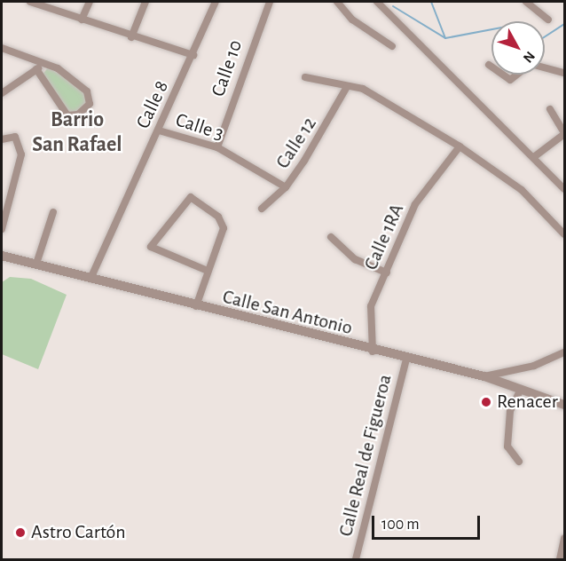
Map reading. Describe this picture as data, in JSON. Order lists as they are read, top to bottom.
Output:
{
  "streets": {
    "street": [
      "Calle 10",
      "Calle 8",
      "Calle 3",
      "Calle 12",
      "Calle 1RA",
      "Calle San Antonio",
      "Calle Real de Figueroa"
    ]
  },
  "crossings": [
    ["Calle 10", "Calle 3"],
    ["Calle 8", "Calle 3"],
    ["Calle 8", "Calle San Antonio"],
    ["Calle 3", "Calle 12"],
    ["Calle 1RA", "Calle San Antonio"],
    ["Calle San Antonio", "Calle Real de Figueroa"]
  ],
  "districts": ["Barrio San Rafael"],
  "places": ["Renacer", "Astro Cartón"],
  "scale_bar": "100 m",
  "north": "bottom right"
}
